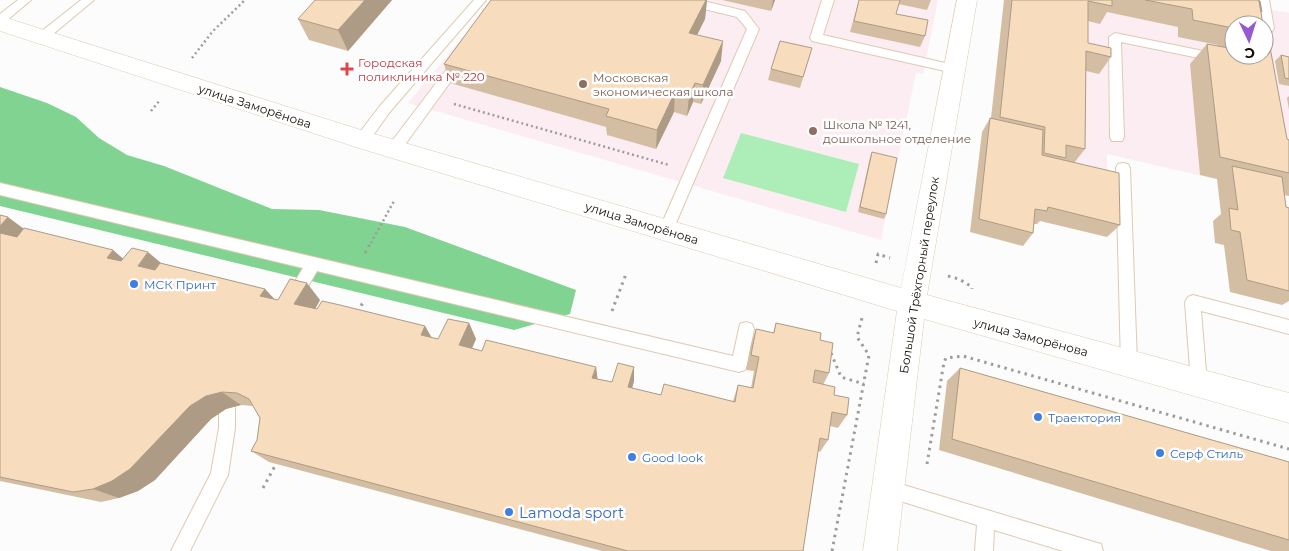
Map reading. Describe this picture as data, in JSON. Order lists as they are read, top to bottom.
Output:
{
  "streets": {
    "street": ["улица Заморёнова", "Большой Трёхгорный переулок"]
  },
  "crossings": [
    ["улица Заморёнова", "Большой Трёхгорный переулок"]
  ],
  "places": {
    "health": ["Городская поликлиника № 220"],
    "other": [
      "Московская экономическая школа",
      "Школа № 1241, дошкольное отделение",
      "МСК Принт",
      "Траектория",
      "Серф Стиль",
      "Good look",
      "Lamoda sport"
    ]
  },
  "north": "bottom"
}
